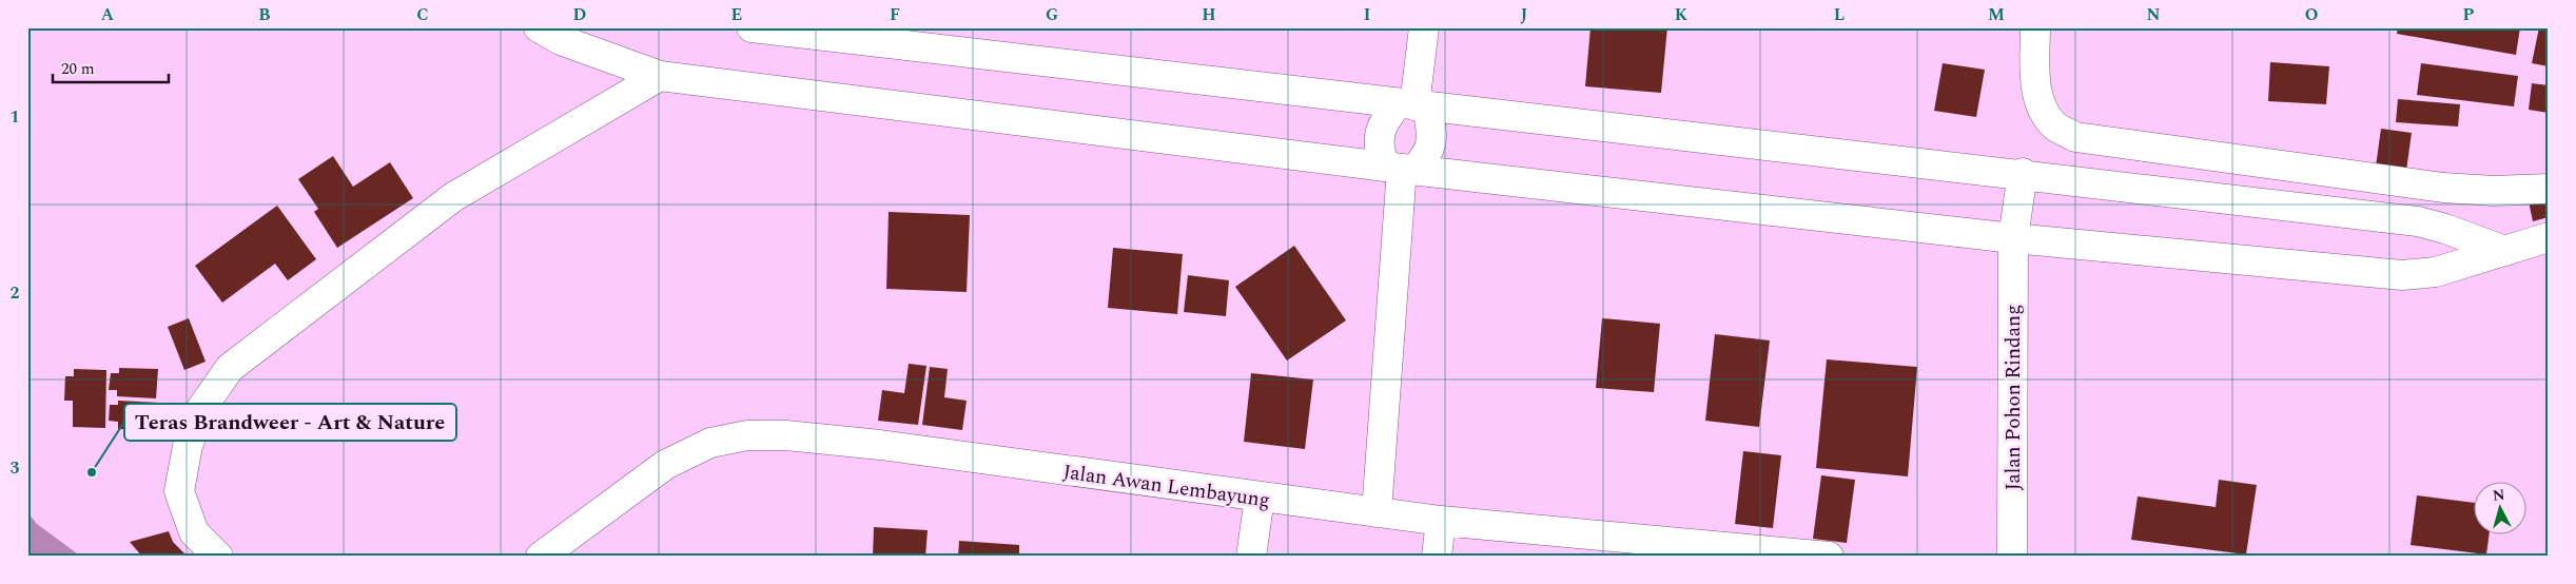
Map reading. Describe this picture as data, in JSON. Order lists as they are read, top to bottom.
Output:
{
  "streets": {
    "street": ["Jalan Pohon Rindang", "Jalan Awan Lembayung"]
  },
  "places": ["Teras Brandweer - Art & Nature"],
  "scale_bar": "20 m",
  "north": "top",
  "grid": {
    "columns": [
      "A",
      "B",
      "C",
      "D",
      "E",
      "F",
      "G",
      "H",
      "I",
      "J",
      "K",
      "L",
      "M",
      "N",
      "O",
      "P"
    ],
    "rows": ["1", "2", "3"]
  }
}
